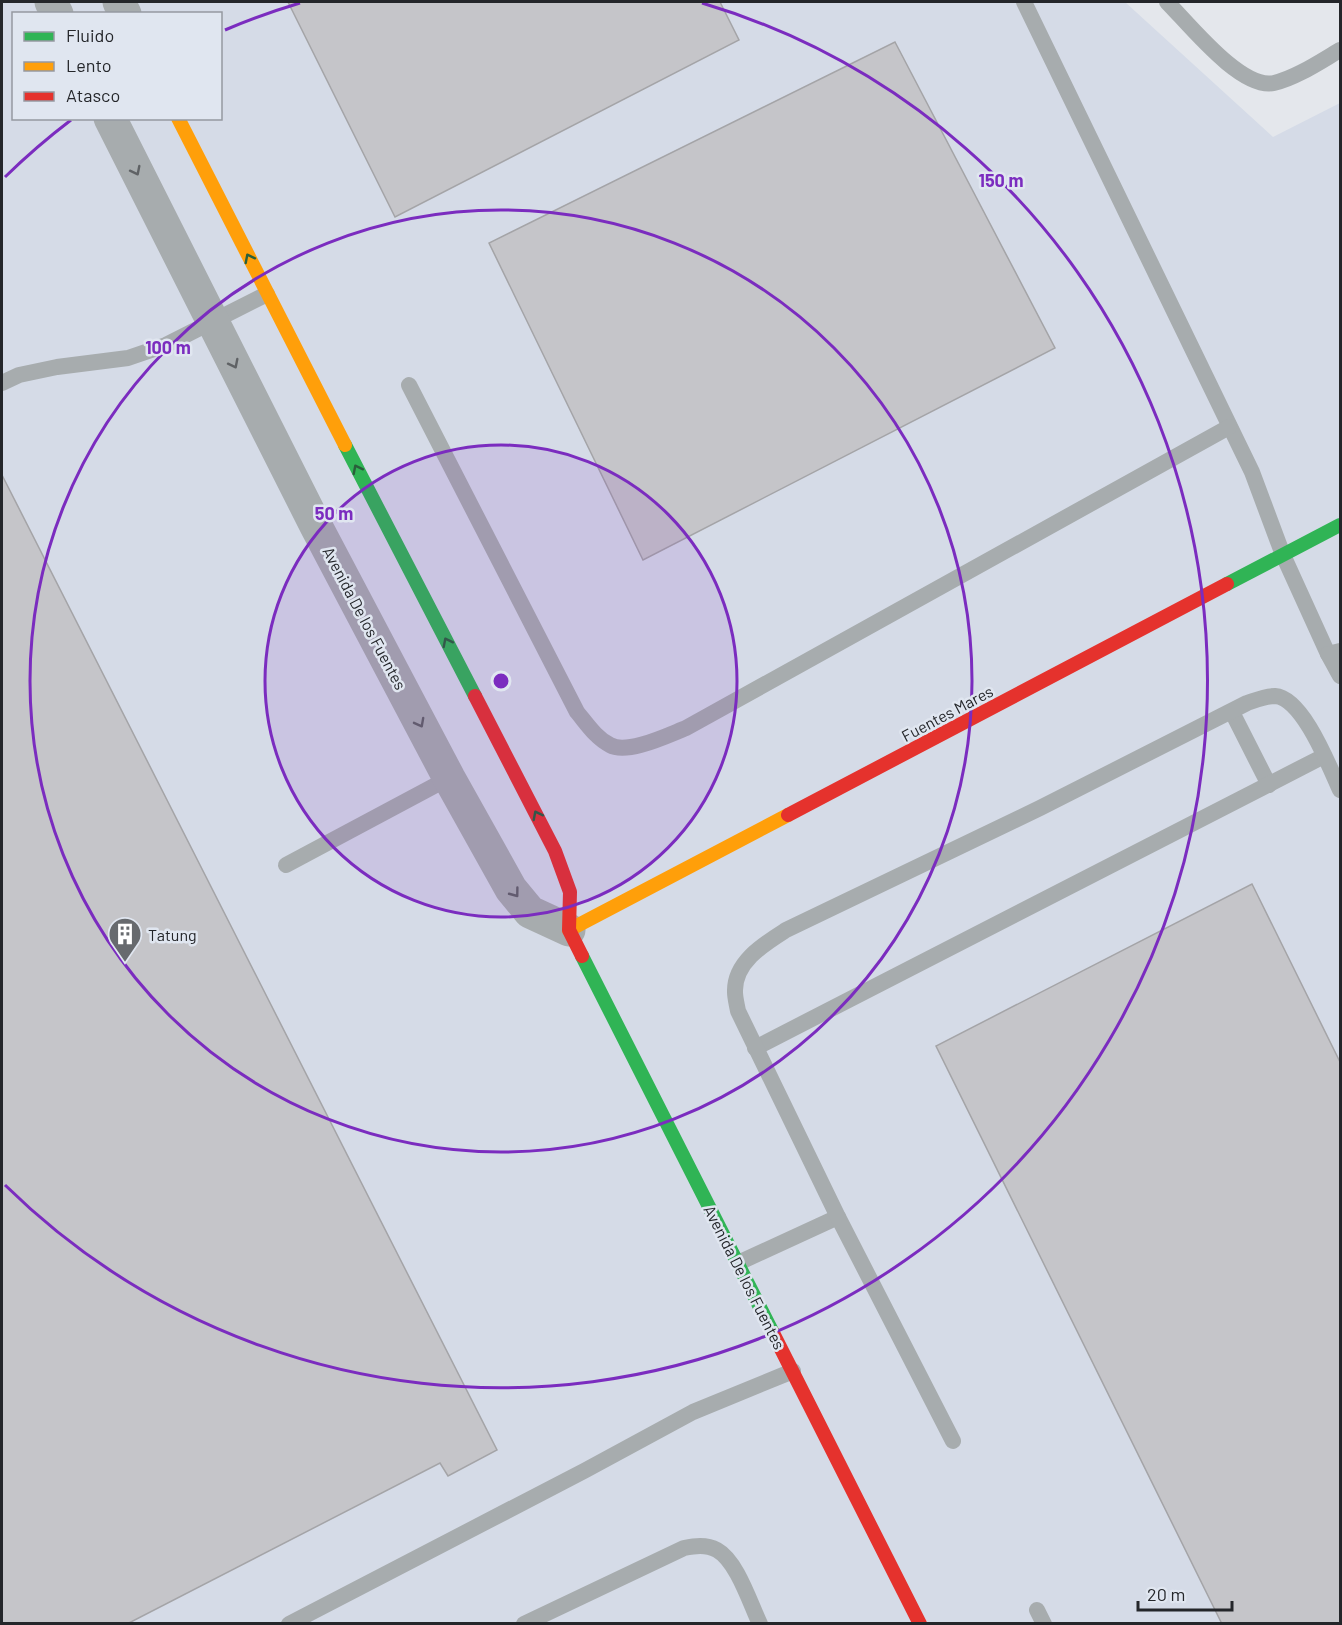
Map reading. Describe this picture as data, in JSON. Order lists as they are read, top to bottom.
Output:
{
  "streets": {
    "street": ["Avenida De los Fuentes", "Fuentes Mares"]
  },
  "crossings": [
    ["Avenida De los Fuentes", "Fuentes Mares"]
  ],
  "places": {
    "building": ["Tatung"]
  },
  "legend": ["Fluido", "Lento", "Atasco"],
  "scale_bar": "20 m",
  "rings": ["150 m", "100 m", "50 m"]
}
